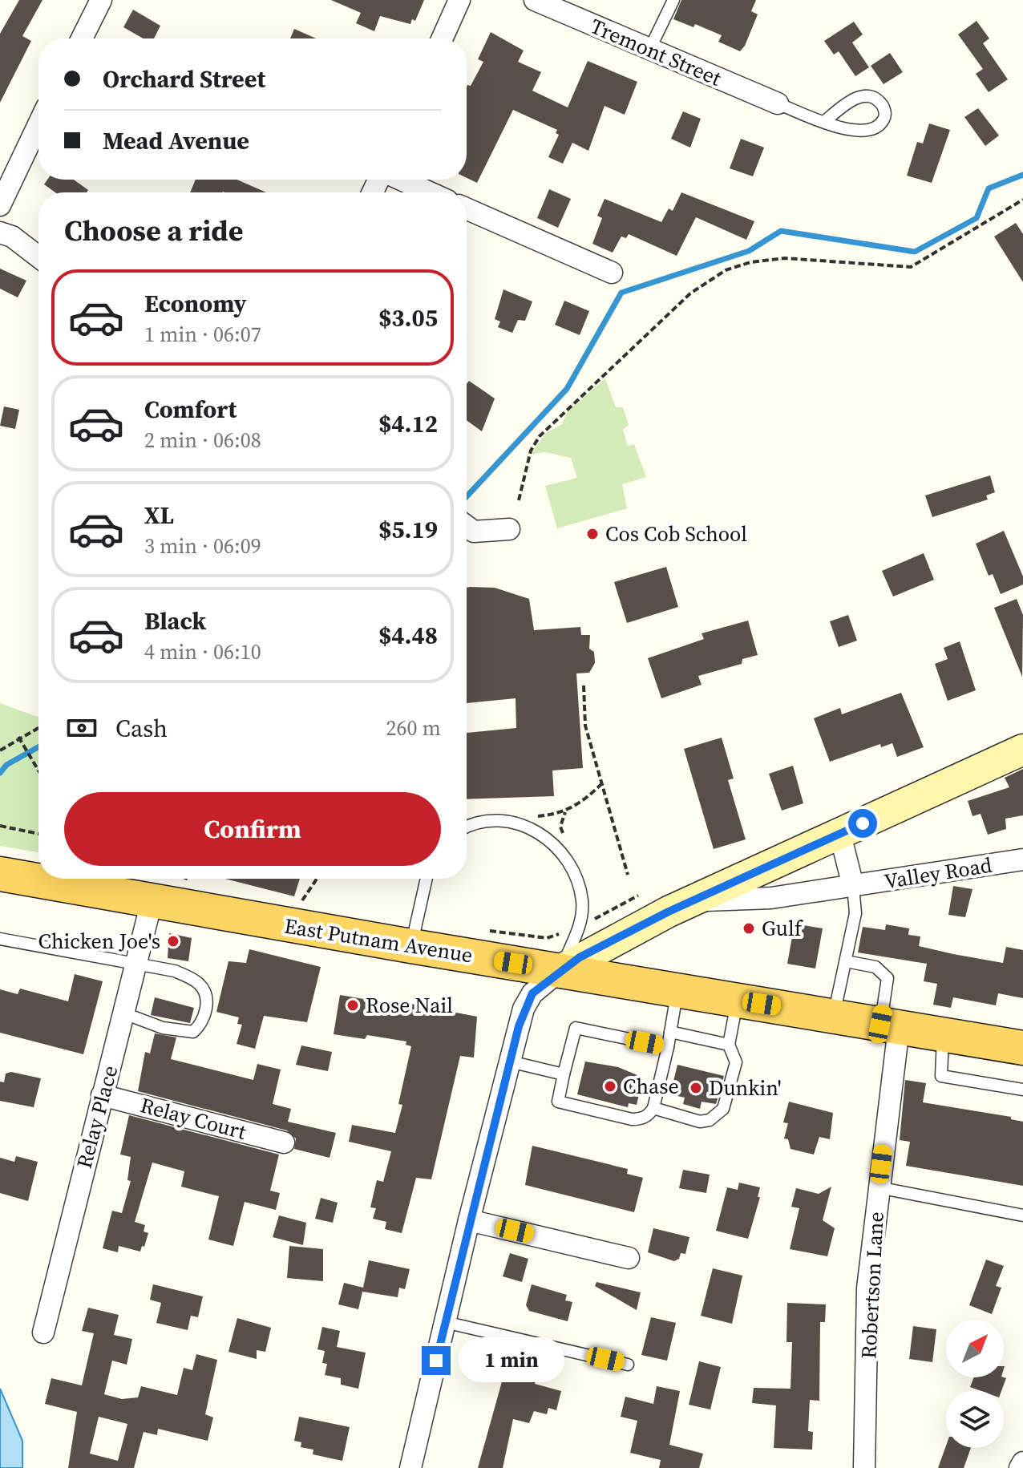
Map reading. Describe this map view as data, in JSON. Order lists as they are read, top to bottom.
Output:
{
  "streets": {
    "main road": ["East Putnam Avenue"],
    "street": [
      "Tremont Street",
      "Valley Road",
      "Relay Place",
      "Relay Court",
      "Robertson Lane"
    ]
  },
  "crossings": [
    ["East Putnam Avenue", "Relay Place"],
    ["East Putnam Avenue", "Robertson Lane"],
    ["Relay Place", "Relay Court"]
  ],
  "places": [
    "Cos Cob School",
    "Gulf",
    "Chicken Joe's",
    "Rose Nail",
    "Chase",
    "Dunkin'"
  ],
  "north": "top right",
  "page": {
    "banner": ["Orchard Street", "Mead Avenue"],
    "heading": "Choose a ride",
    "list": [
      {
        "name": "Economy",
        "note": "1 min · 06:07",
        "value": "$3.05"
      },
      {
        "name": "Comfort",
        "note": "2 min · 06:08",
        "value": "$4.12"
      },
      {
        "name": "XL",
        "note": "3 min · 06:09",
        "value": "$5.19"
      },
      {
        "name": "Black",
        "note": "4 min · 06:10",
        "value": "$4.48"
      }
    ],
    "pay": ["Cash", "260 m"],
    "buttons": "Confirm",
    "bubble": "1 min"
  }
}
